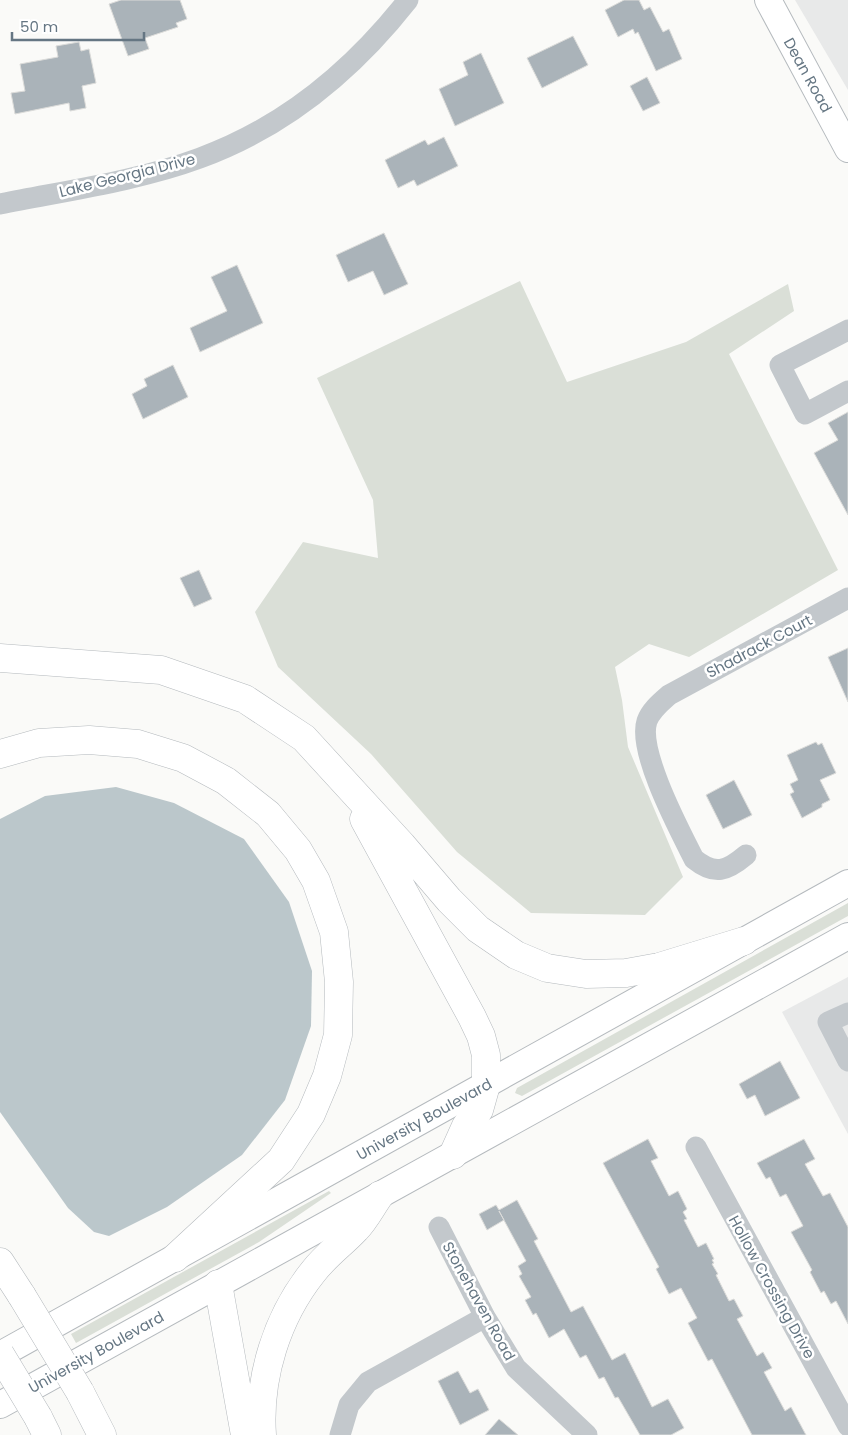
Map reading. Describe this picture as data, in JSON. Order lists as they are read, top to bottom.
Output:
{
  "streets": {
    "main road": ["Dean Road", "University Boulevard"],
    "street": [
      "Lake Georgia Drive",
      "Shadrack Court",
      "Hollow Crossing Drive",
      "Stonehaven Road"
    ]
  },
  "scale_bar": "50 m"
}
